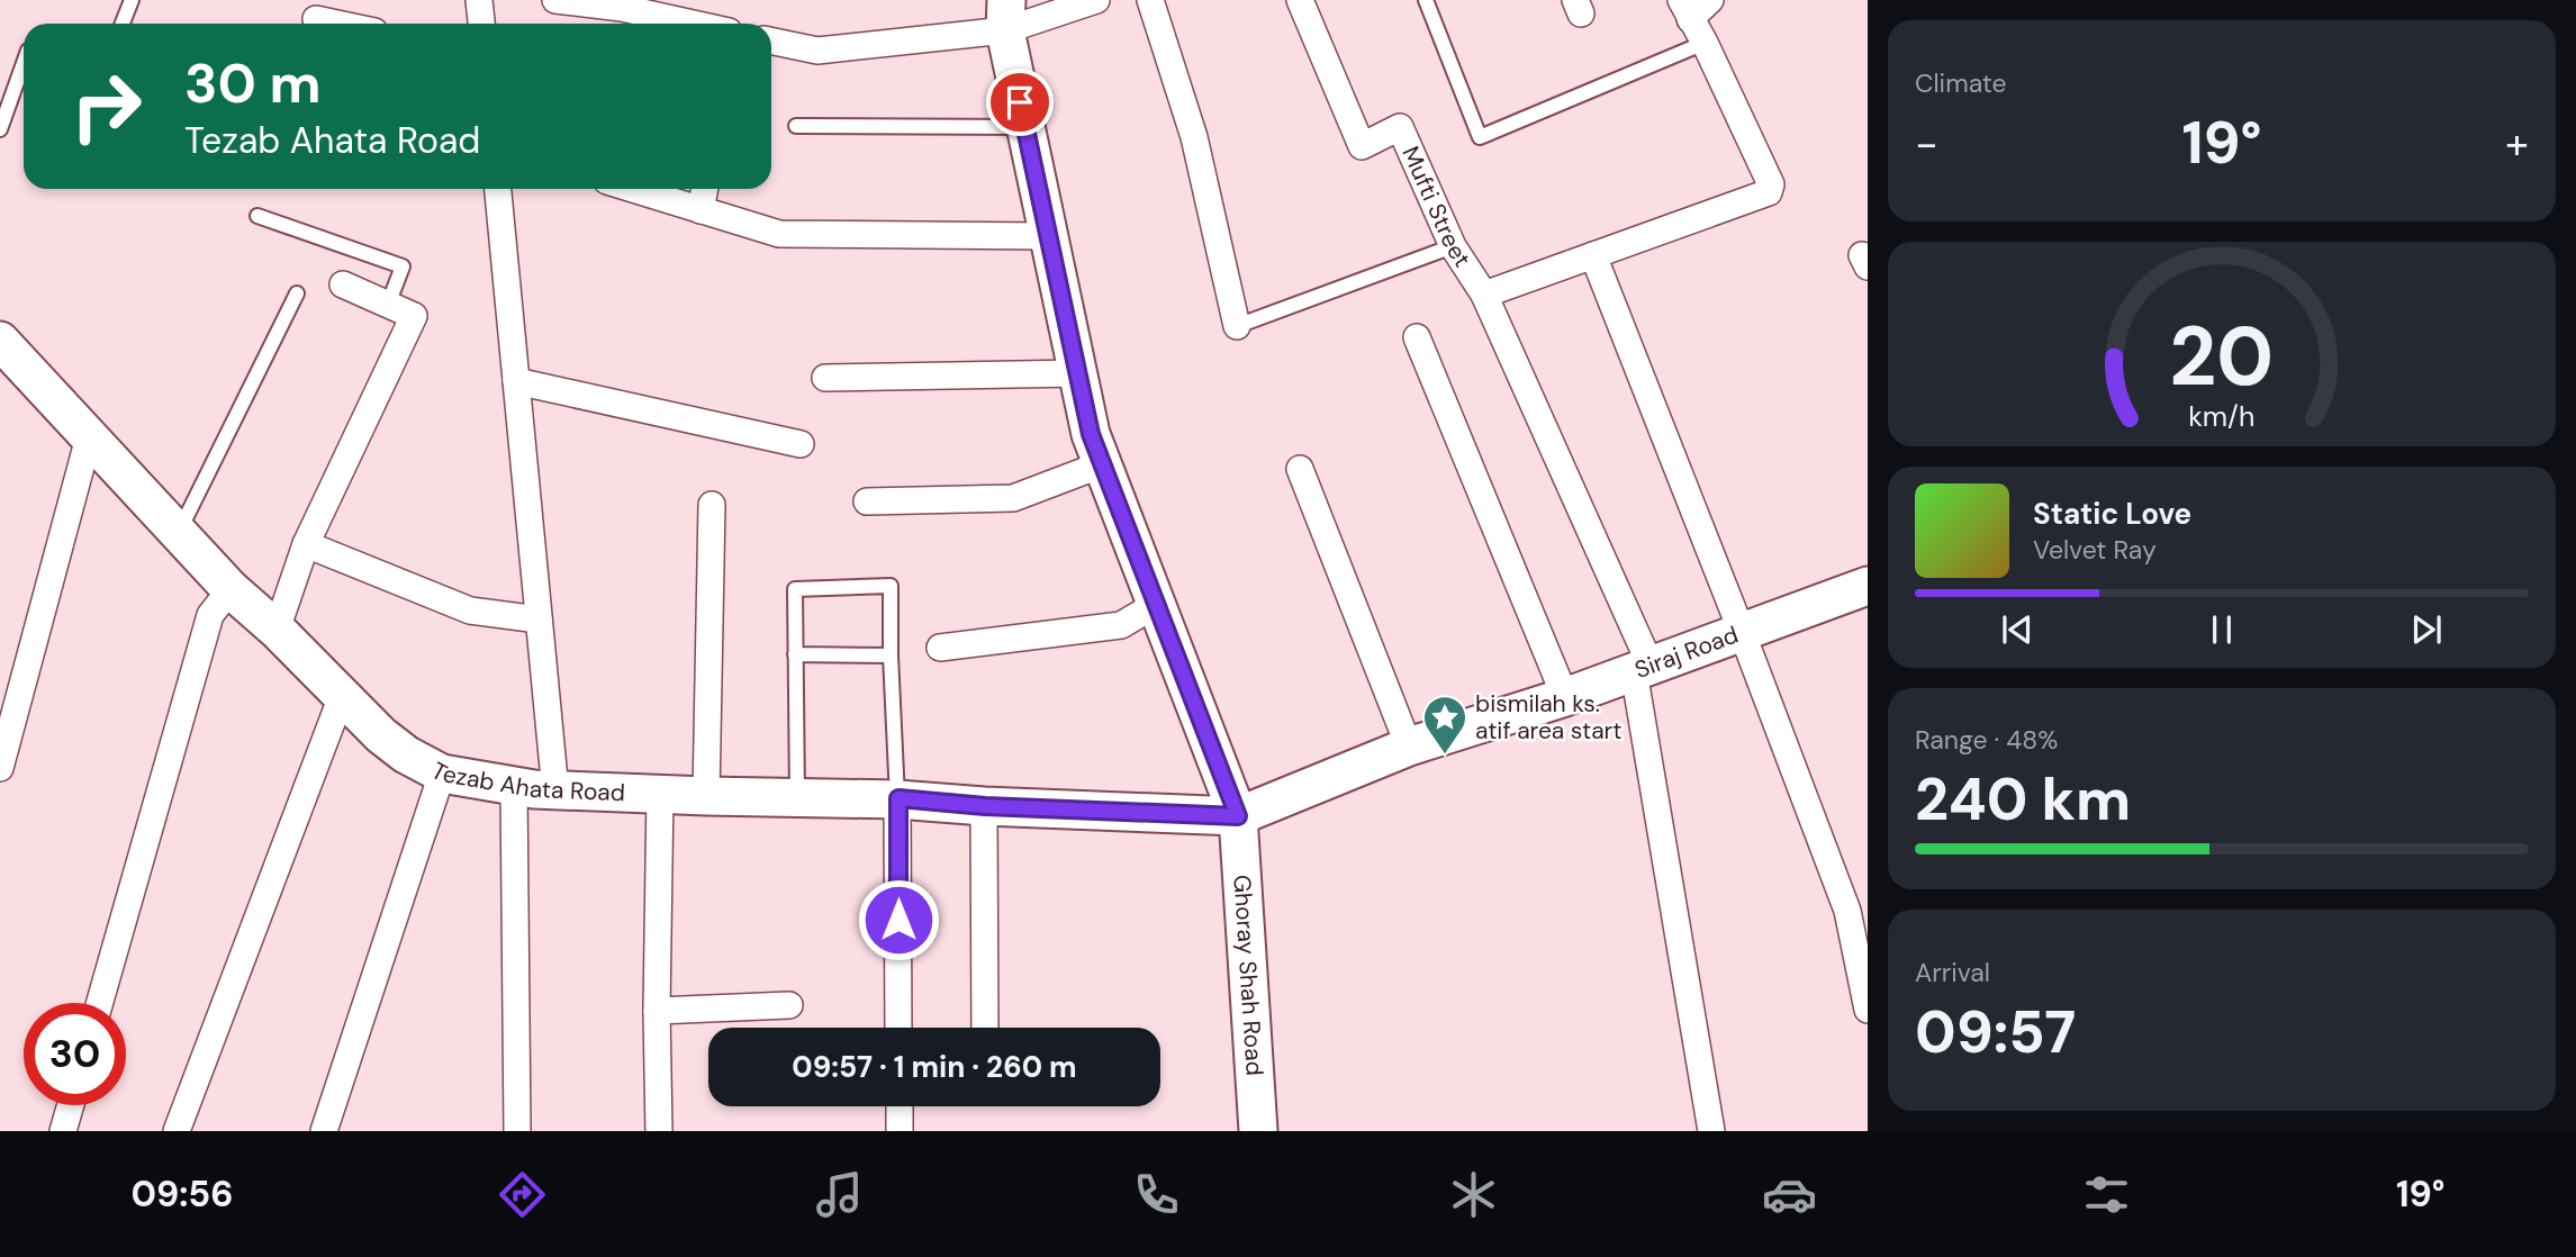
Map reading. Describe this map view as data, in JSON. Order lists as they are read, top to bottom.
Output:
{
  "streets": {
    "main road": ["Siraj Road", "Tezab Ahata Road", "Ghoray Shah Road"],
    "street": ["Mufti Street"]
  },
  "crossings": [
    ["Mufti Street", "Siraj Road"],
    ["Siraj Road", "Tezab Ahata Road"],
    ["Siraj Road", "Ghoray Shah Road"],
    ["Tezab Ahata Road", "Ghoray Shah Road"]
  ],
  "places": {
    "place": ["bismilah ks. atif area start"]
  },
  "page": {
    "tile": [
      "Climate",
      ["Range · 48%", "240 km"],
      ["Arrival", "09:57"]
    ],
    "turn": ["30 m", "Tezab Ahata Road"],
    "heat": ["−", "19°", "+"],
    "song": ["Static Love", "Velvet Ray"],
    "limit": "30",
    "trip": "09:57 · 1 min · 260 m",
    "tabs": ["09:56", "19°"],
    "gauge": ["20", "km/h"]
  }
}
